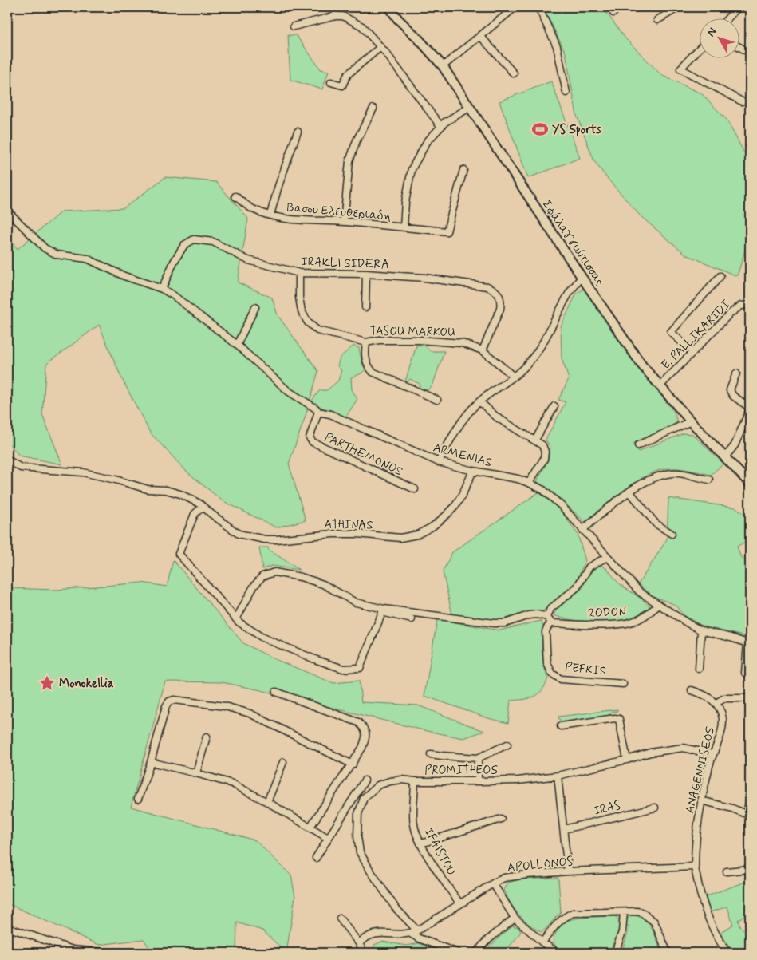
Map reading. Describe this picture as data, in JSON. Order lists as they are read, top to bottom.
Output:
{
  "streets": {
    "street": [
      "Βασου Ελευθεριαδη",
      "Σφάλαγγιώτισσας",
      "IRAKLI SIDERA",
      "TASOU MARKOU",
      "E. PALLIKARIDI",
      "PARTHEMONOS",
      "ARMENIAS",
      "ATHINAS",
      "RODON",
      "PEFKIS",
      "PROMITHEOS",
      "ANAGENNISEOS",
      "IRAS",
      "IFAISTOU",
      "APOLLONOS"
    ]
  },
  "crossings": [
    ["Σφάλαγγιώτισσας", "E. PALLIKARIDI"],
    ["IRAKLI SIDERA", "TASOU MARKOU"],
    ["IRAKLI SIDERA", "ARMENIAS"],
    ["PARTHEMONOS", "ARMENIAS"],
    ["ARMENIAS", "ATHINAS"],
    ["ARMENIAS", "RODON"],
    ["RODON", "PEFKIS"],
    ["PROMITHEOS", "ANAGENNISEOS"],
    ["PROMITHEOS", "IFAISTOU"],
    ["ANAGENNISEOS", "APOLLONOS"],
    ["IFAISTOU", "APOLLONOS"]
  ],
  "places": {
    "sports": ["YS Sports"],
    "place": ["Monokellia"]
  },
  "north": "top left"
}
